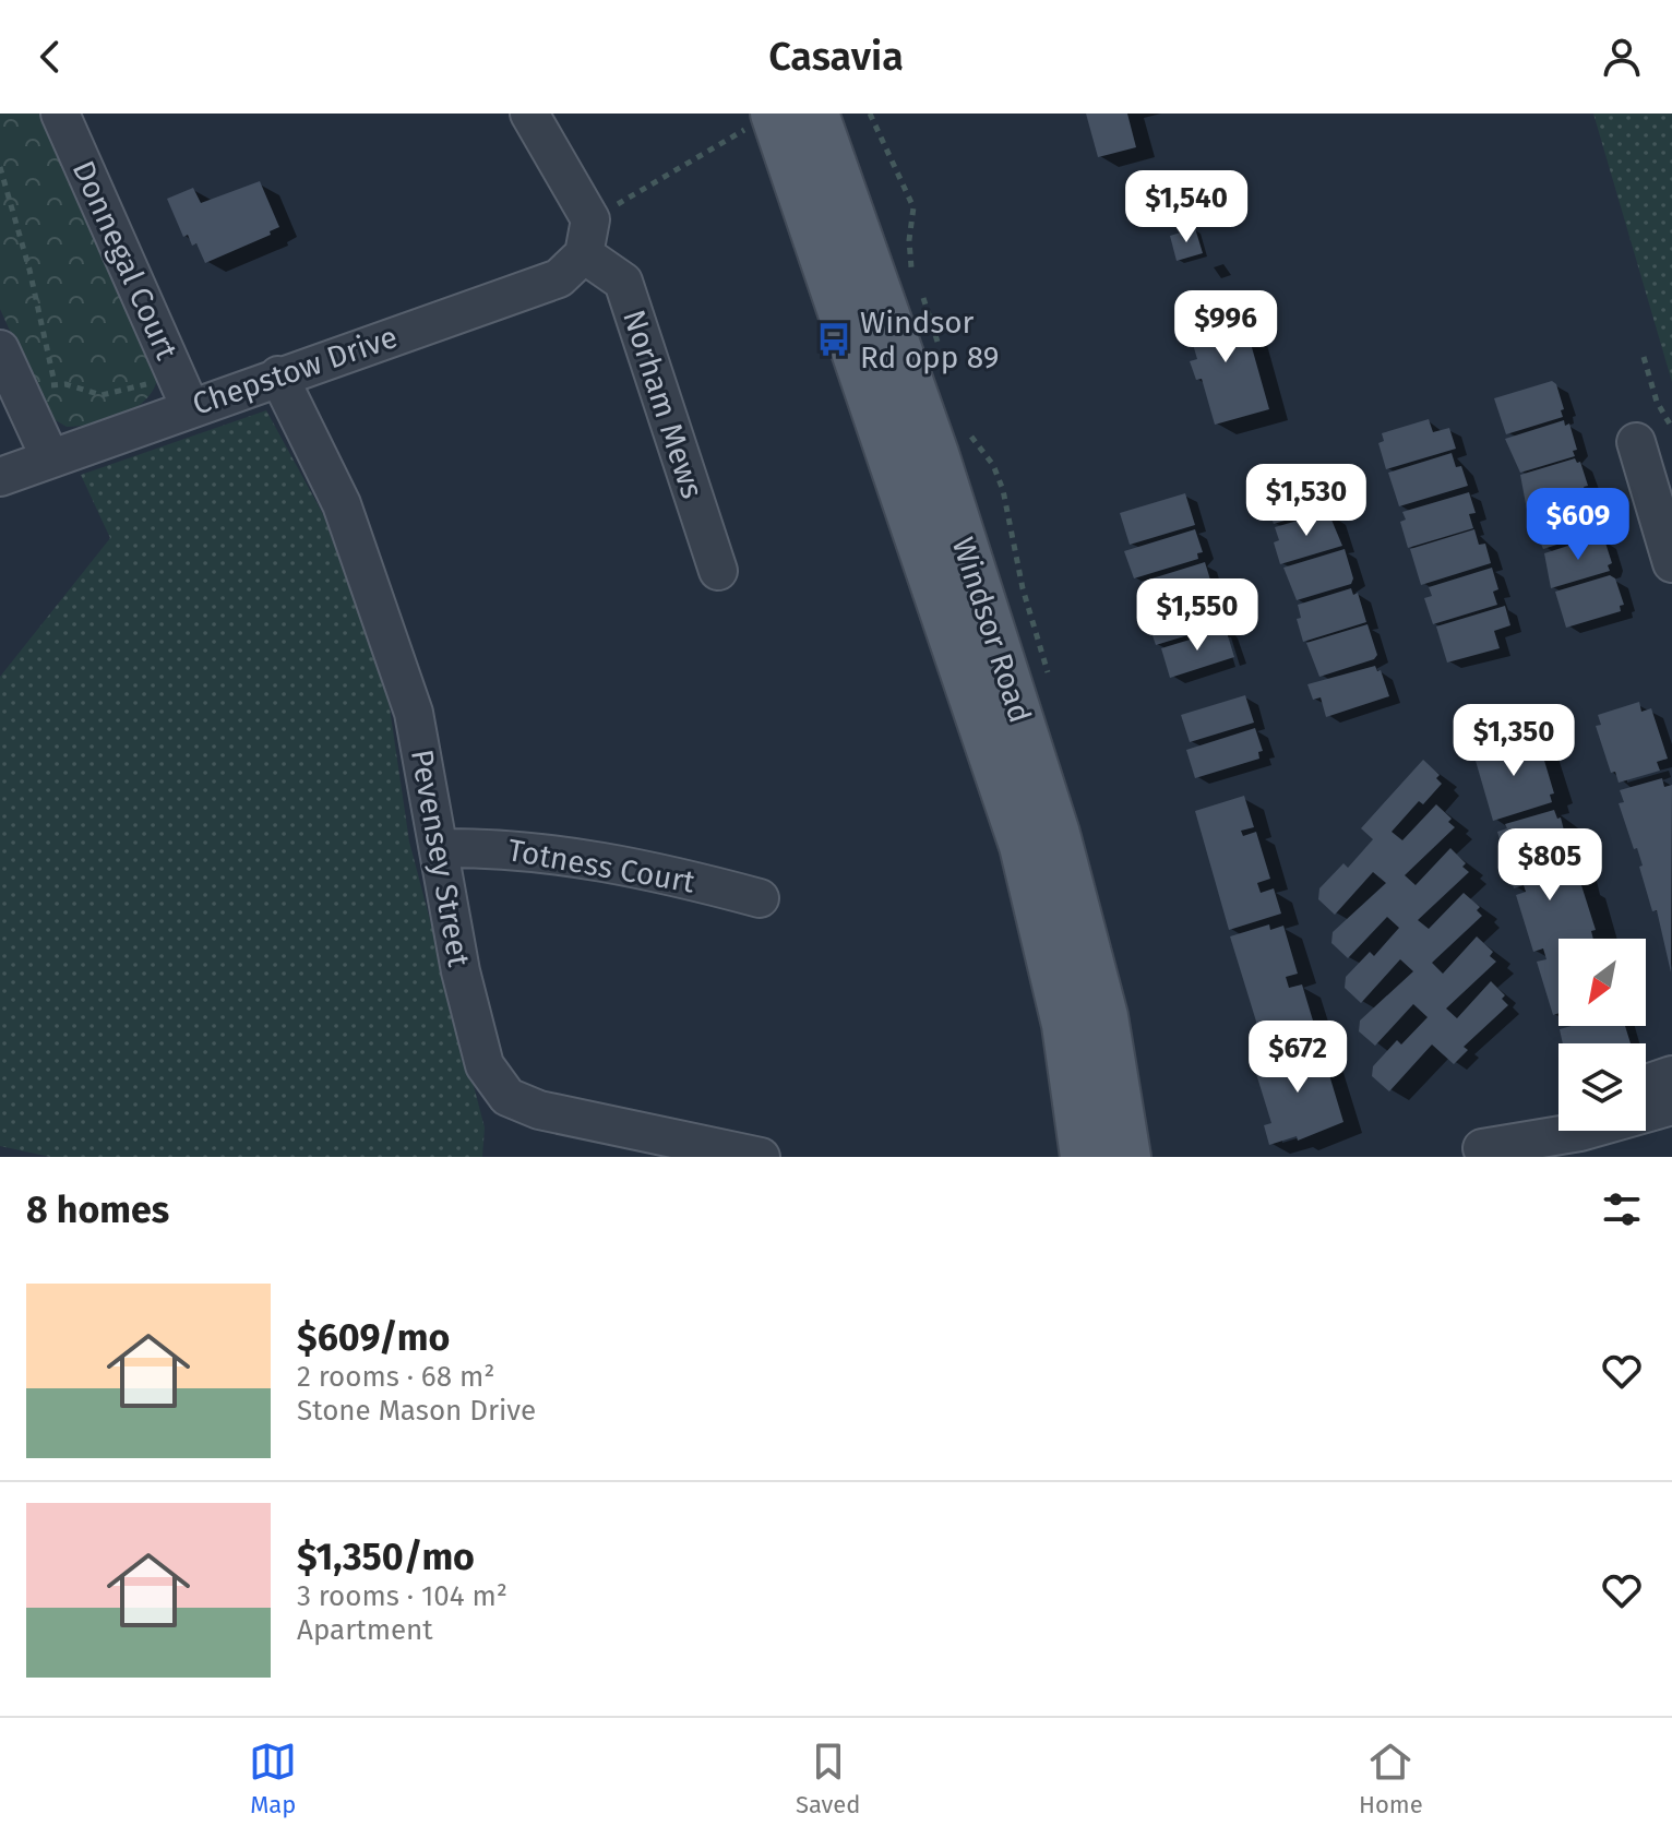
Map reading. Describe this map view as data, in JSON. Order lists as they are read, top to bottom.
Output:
{
  "streets": {
    "main road": ["Windsor Road"],
    "street": [
      "Donnegal Court",
      "Chepstow Drive",
      "Norham Mews",
      "Pevensey Street",
      "Totness Court"
    ]
  },
  "crossings": [
    ["Donnegal Court", "Chepstow Drive"],
    ["Chepstow Drive", "Norham Mews"],
    ["Chepstow Drive", "Pevensey Street"],
    ["Pevensey Street", "Totness Court"]
  ],
  "places": {
    "bus stop": ["Windsor Rd opp 89"]
  },
  "north": "bottom left",
  "page": {
    "header": "Casavia",
    "price": [
      "$1,540",
      "$996",
      "$1,530",
      "$609",
      "$1,550",
      "$1,350",
      "$805",
      "$672"
    ],
    "heading": "8 homes",
    "list": [
      {
        "name": "$609/mo",
        "note": "2 rooms · 68 m² · Stone Mason Drive"
      },
      {
        "name": "$1,350/mo",
        "note": "3 rooms · 104 m² · Apartment"
      }
    ],
    "tabs": ["Map", "Saved", "Home"]
  }
}
